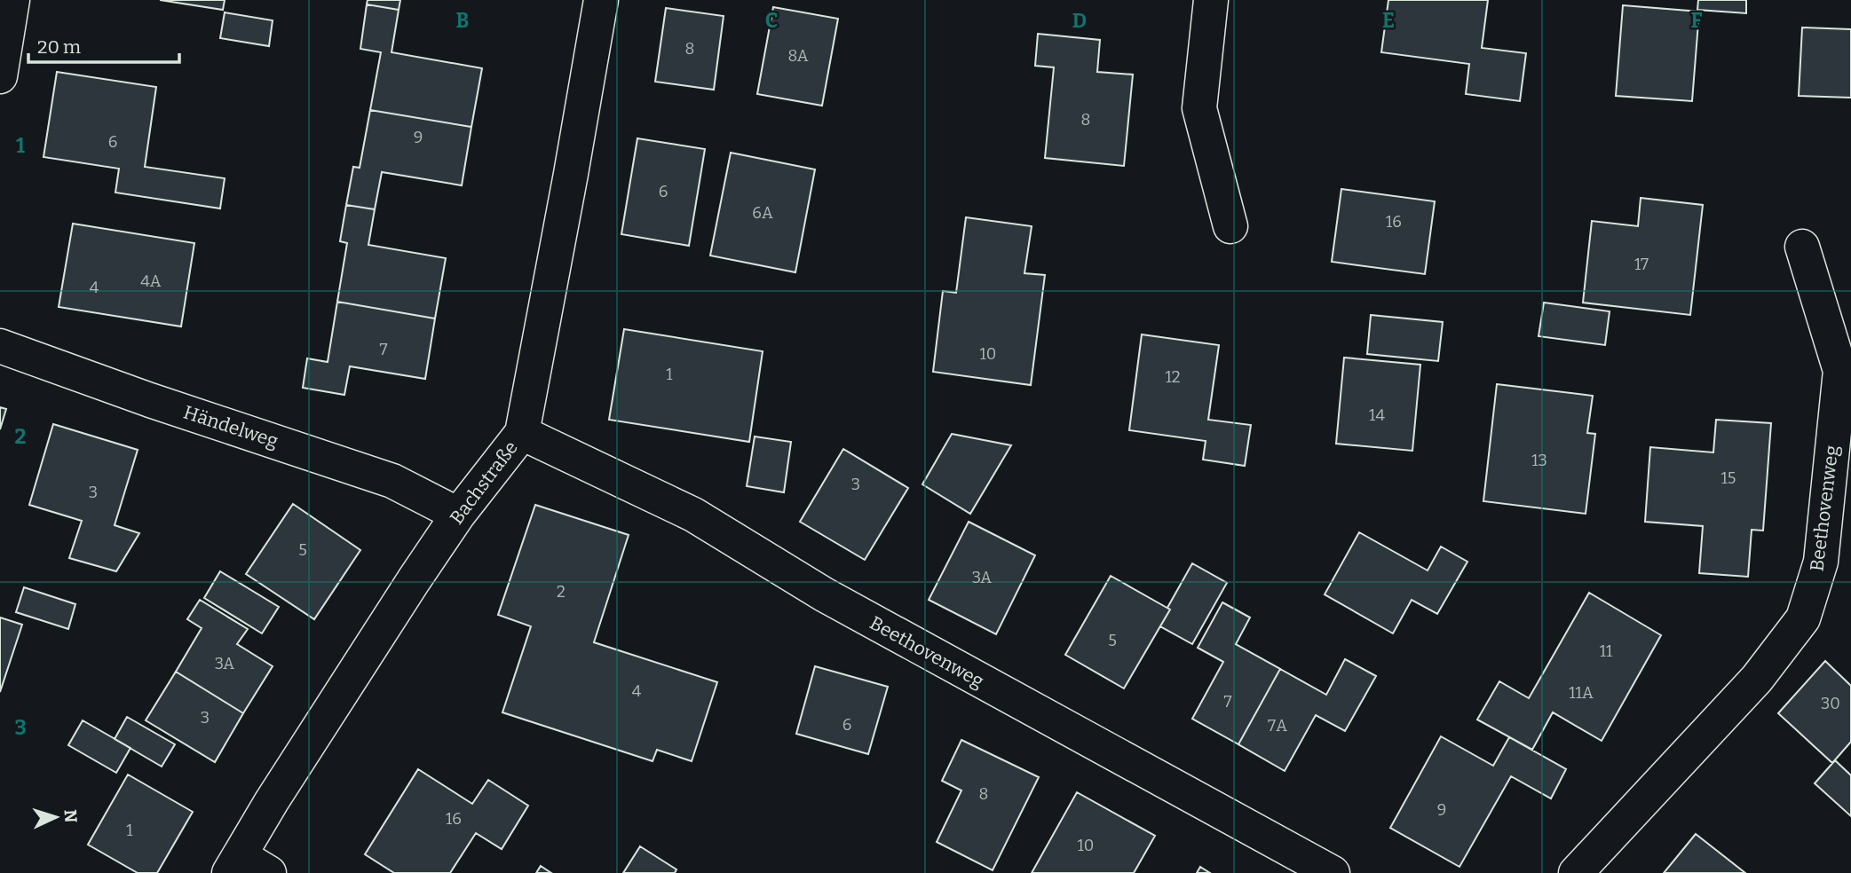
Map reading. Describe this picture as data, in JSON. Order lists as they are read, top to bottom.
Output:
{
  "streets": {
    "street": ["Händelweg", "Bachstraße", "Beethovenweg"]
  },
  "crossings": [
    ["Händelweg", "Bachstraße"],
    ["Bachstraße", "Beethovenweg"]
  ],
  "house_numbers": [
    "8",
    "8A",
    "8",
    "9",
    "6",
    "6",
    "6A",
    "16",
    "17",
    "4A",
    "4",
    "7",
    "10",
    "1",
    "12",
    "14",
    "13",
    "15",
    "3",
    "3",
    "5",
    "3A",
    "2",
    "5",
    "11",
    "3A",
    "4",
    "11A",
    "7",
    "30",
    "3",
    "6",
    "7A",
    "8",
    "9",
    "16",
    "1",
    "10"
  ],
  "scale_bar": "20 m",
  "north": "right",
  "grid": {
    "columns": [
      "B",
      "C",
      "D",
      "E",
      "F"
    ],
    "rows": ["1", "2", "3"]
  }
}
